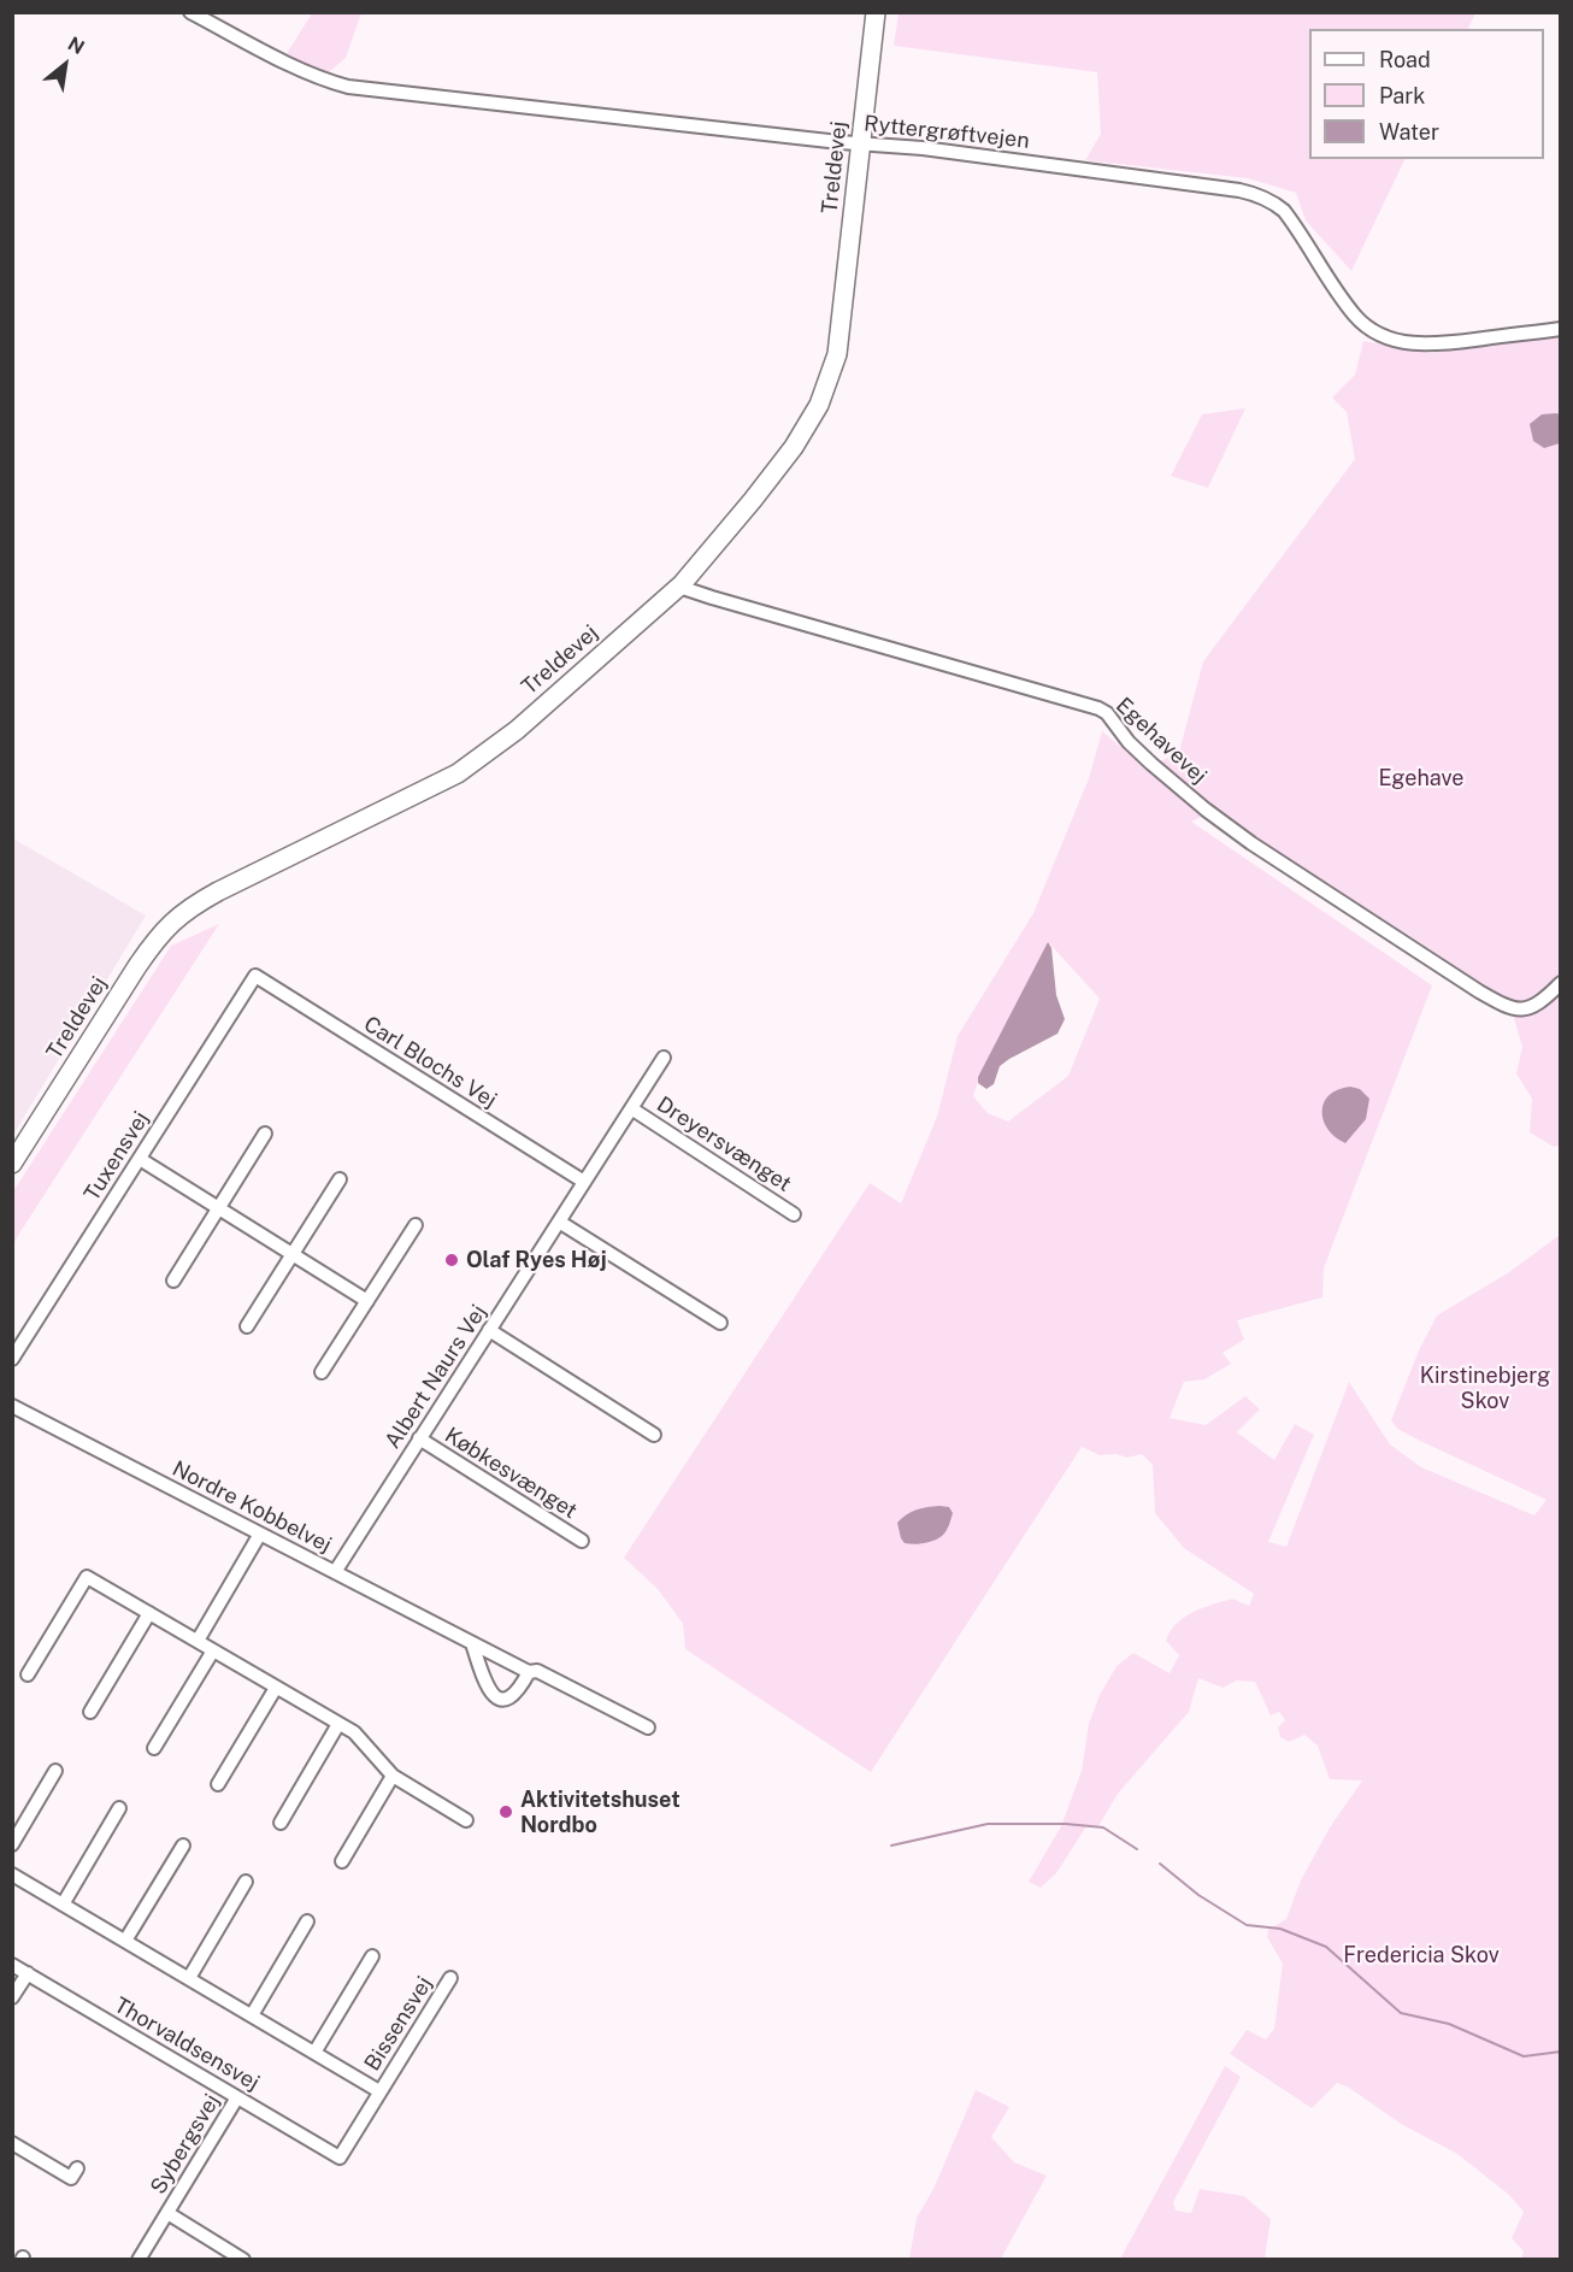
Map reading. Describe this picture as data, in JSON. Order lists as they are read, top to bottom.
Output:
{
  "streets": {
    "street": [
      "Ryttergrøftvejen",
      "Treldevej",
      "Egehavevej",
      "Carl Blochs Vej",
      "Dreyersvænget",
      "Tuxensvej",
      "Albert Naurs Vej",
      "Købkesvænget",
      "Nordre Kobbelvej",
      "Bissensvej",
      "Thorvaldsensvej",
      "Sybergsvej"
    ]
  },
  "crossings": [
    ["Ryttergrøftvejen", "Treldevej"],
    ["Treldevej", "Egehavevej"],
    ["Carl Blochs Vej", "Tuxensvej"],
    ["Carl Blochs Vej", "Albert Naurs Vej"],
    ["Dreyersvænget", "Albert Naurs Vej"],
    ["Albert Naurs Vej", "Købkesvænget"],
    ["Albert Naurs Vej", "Nordre Kobbelvej"],
    ["Bissensvej", "Thorvaldsensvej"],
    ["Thorvaldsensvej", "Sybergsvej"]
  ],
  "parks": ["Egehave", "Kirstinebjerg Skov", "Fredericia Skov"],
  "places": ["Olaf Ryes Høj", "Aktivitetshuset Nordbo"],
  "legend": ["Road", "Park", "Water"],
  "north": "top right"
}
